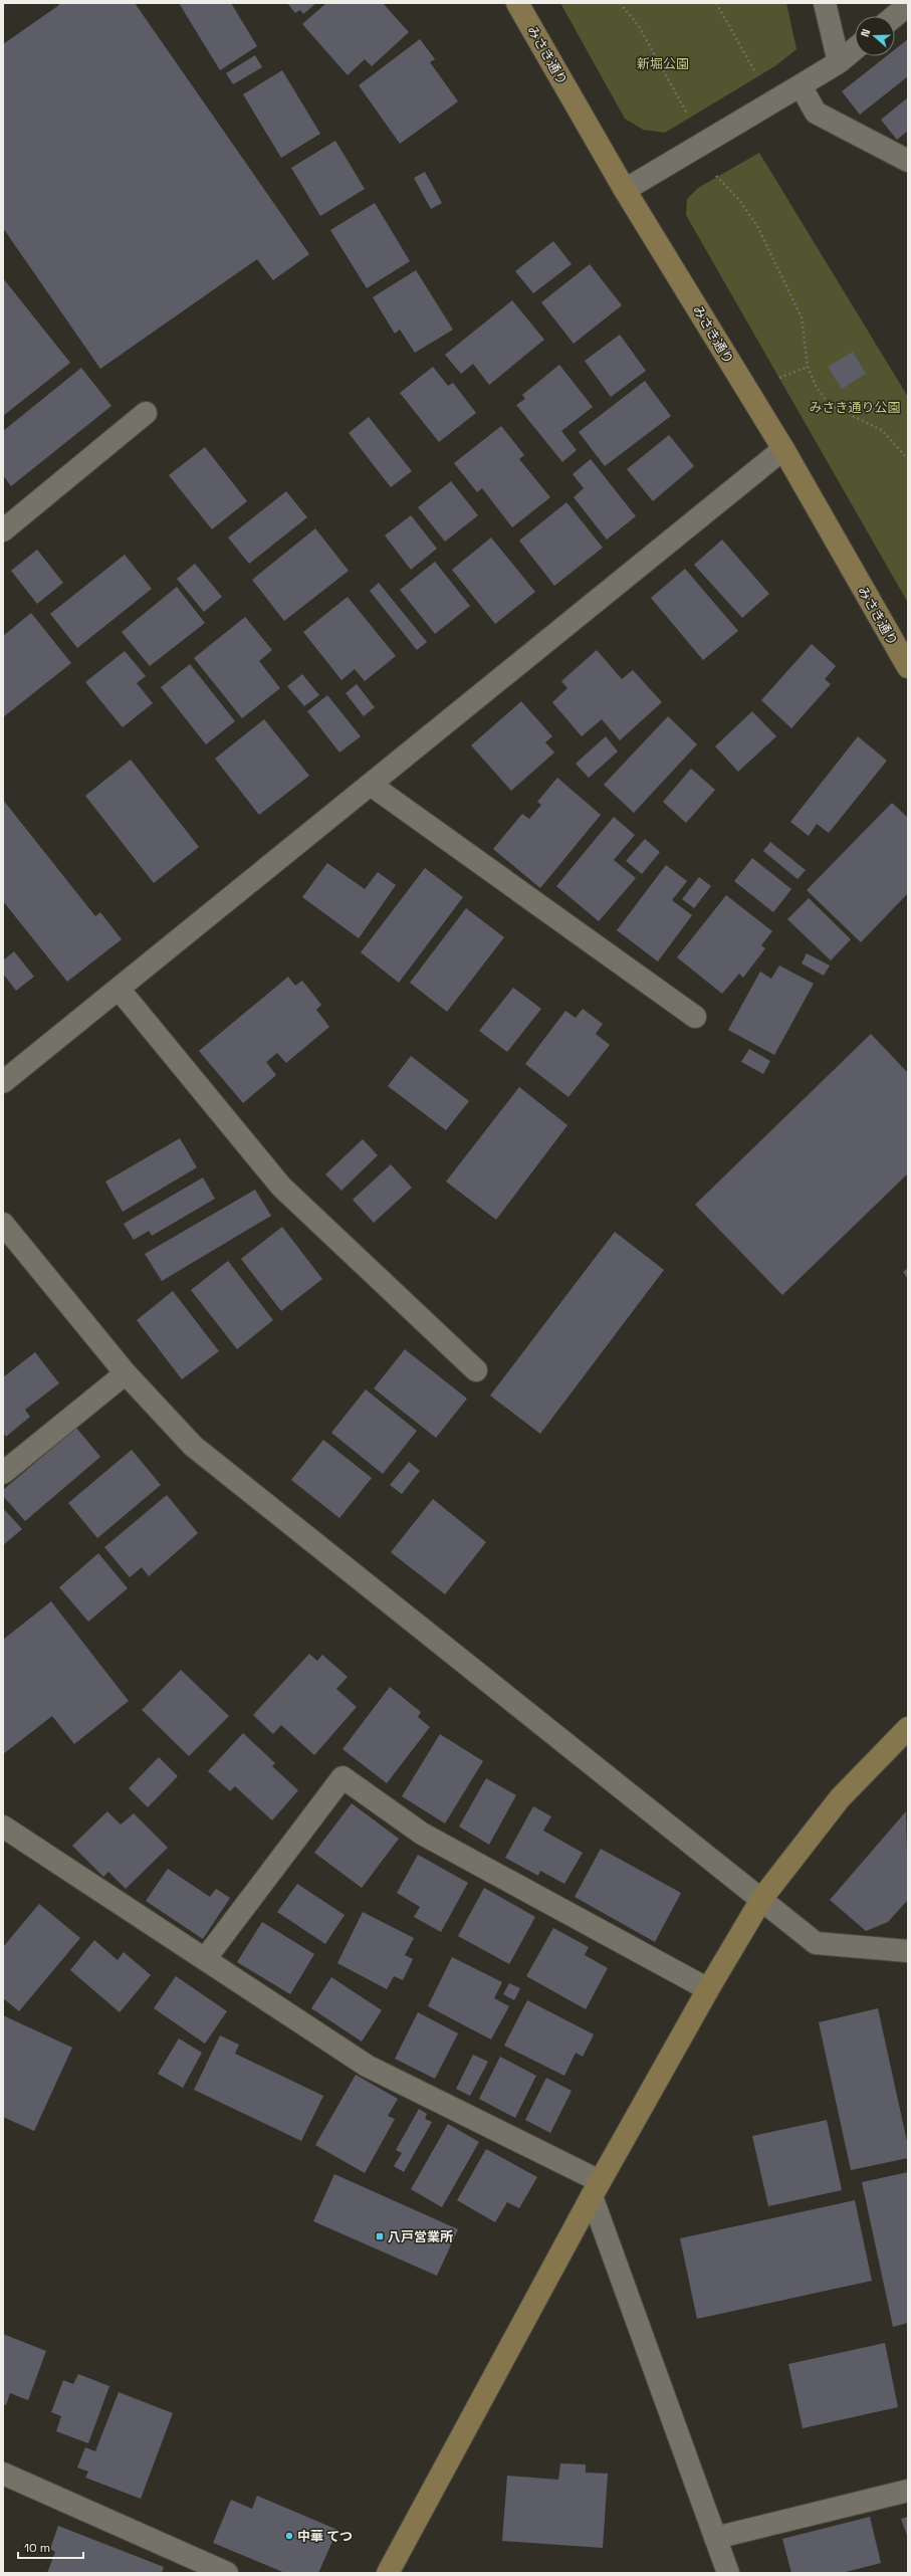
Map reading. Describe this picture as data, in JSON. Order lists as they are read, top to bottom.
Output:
{
  "streets": {
    "street": ["みさき通り"]
  },
  "parks": ["新堀公園", "みさき通り公園"],
  "places": {
    "transit": ["八戸営業所"],
    "other": ["中華 てつ"]
  },
  "scale_bar": "10 m",
  "north": "left"
}
